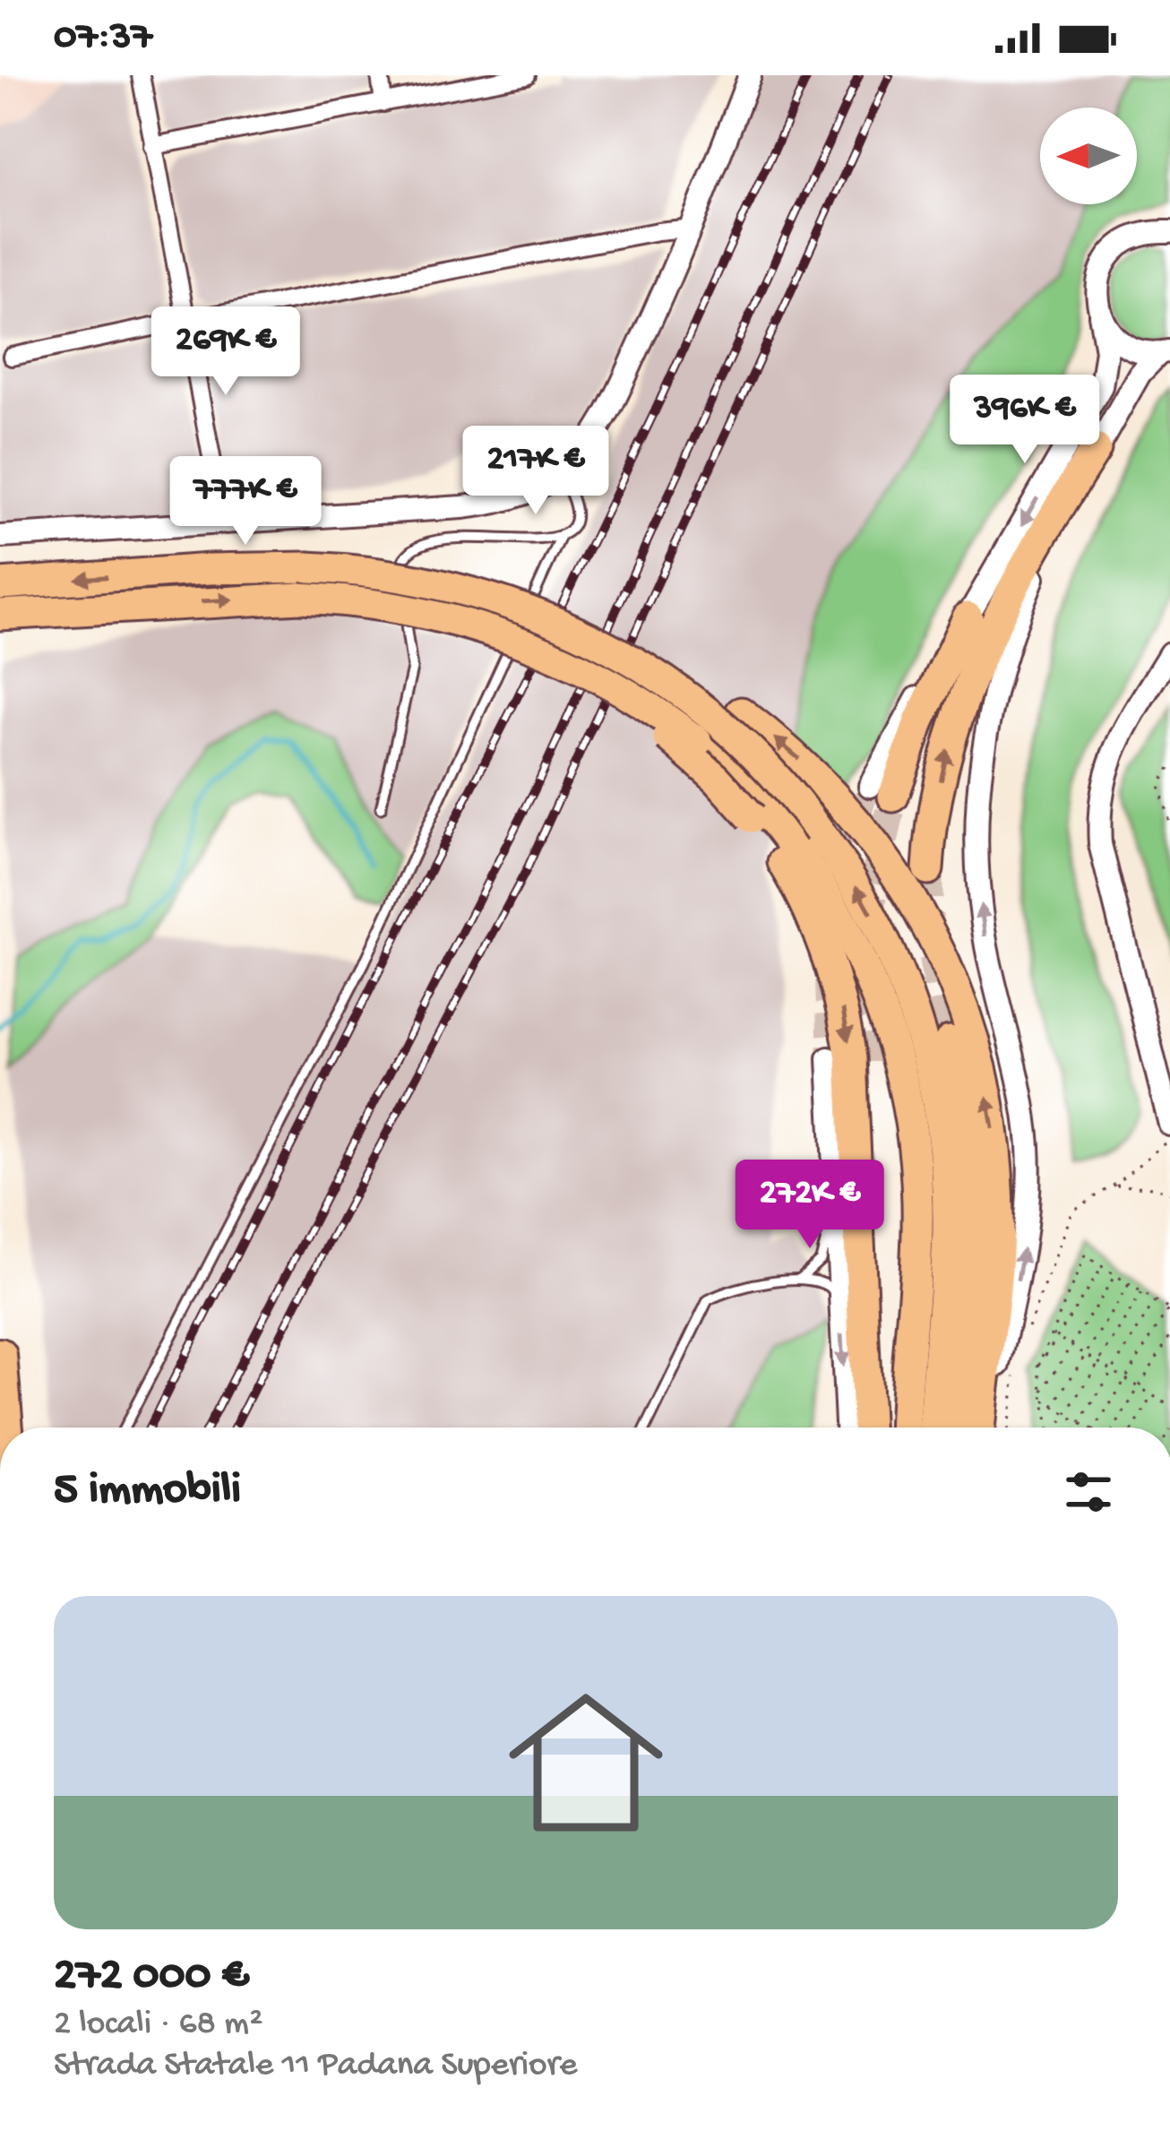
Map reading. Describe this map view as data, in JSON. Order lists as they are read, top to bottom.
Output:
{
  "north": "left",
  "page": {
    "status": "07:37",
    "price": [
      "269K €",
      "396K €",
      "217K €",
      "777K €",
      "272K €"
    ],
    "heading": "5 immobili",
    "list": [
      {
        "name": "272 000 €",
        "note": "2 locali · 68 m² · Strada Statale 11 Padana Superiore"
      }
    ]
  }
}
